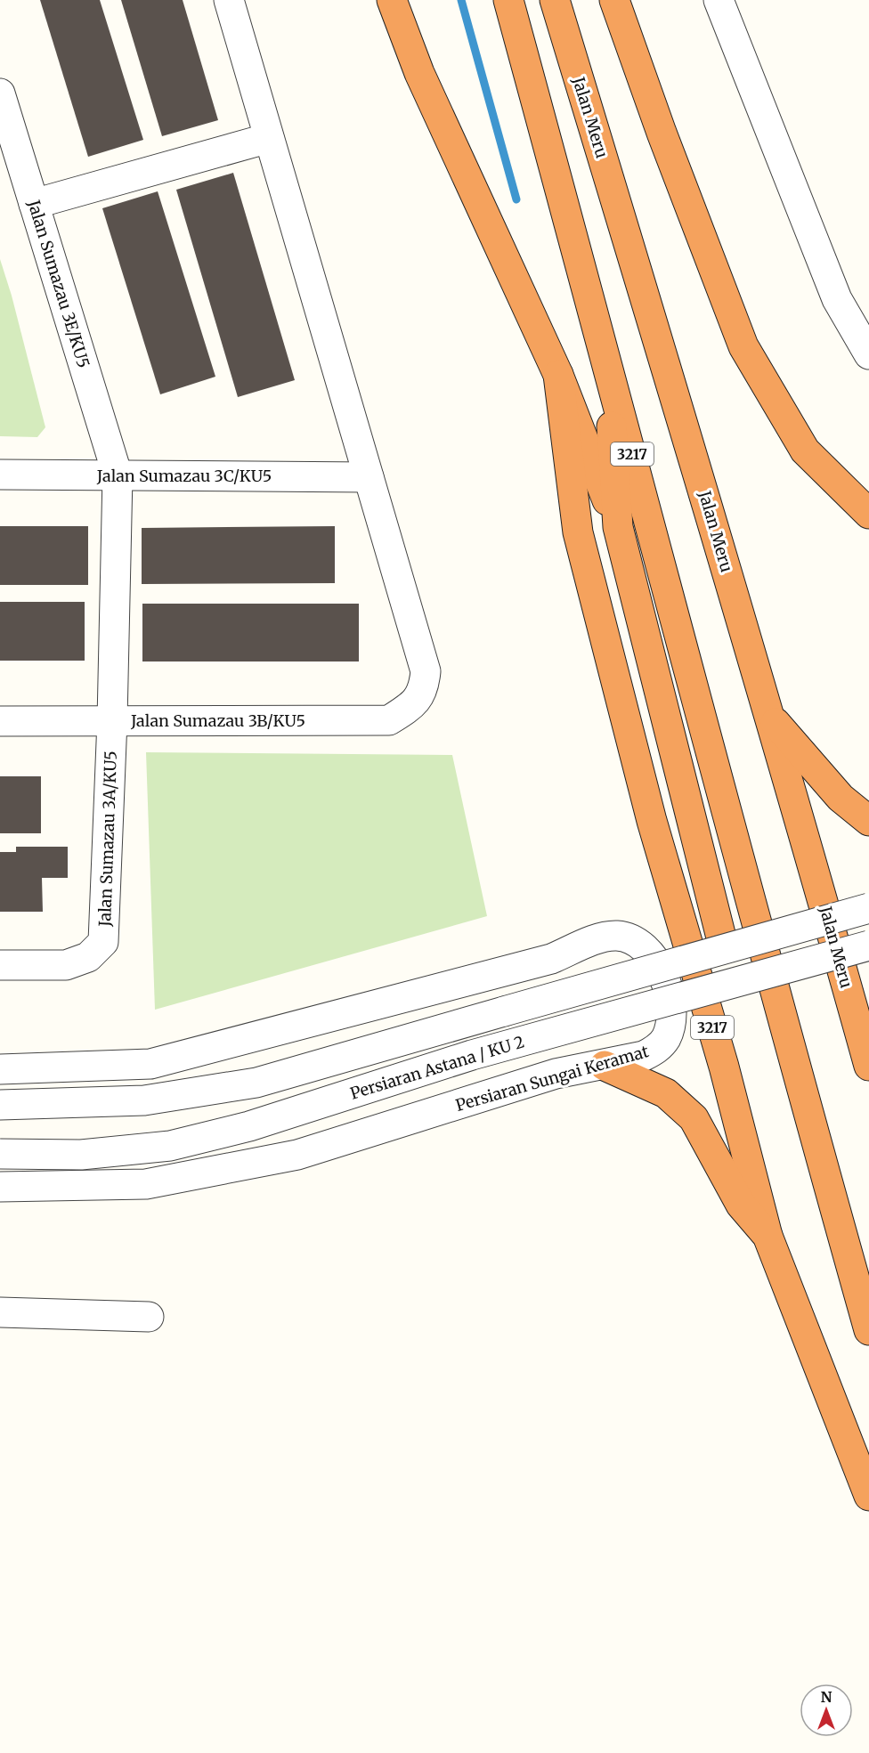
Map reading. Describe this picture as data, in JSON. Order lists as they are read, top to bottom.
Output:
{
  "streets": {
    "highway": ["Jalan Meru", "3217"],
    "street": [
      "Jalan Sumazau 3E/KU5",
      "Jalan Sumazau 3C/KU5",
      "Jalan Sumazau 3B/KU5",
      "Jalan Sumazau 3A/KU5",
      "Persiaran Astana / KU 2",
      "Persiaran Sungai Keramat"
    ]
  },
  "crossings": [
    ["Jalan Sumazau 3E/KU5", "Jalan Sumazau 3C/KU5"],
    ["Jalan Sumazau 3E/KU5", "Jalan Sumazau 3B/KU5"],
    ["Jalan Sumazau 3E/KU5", "Jalan Sumazau 3A/KU5"],
    ["3217", "Persiaran Astana / KU 2"],
    ["Jalan Sumazau 3C/KU5", "Jalan Sumazau 3B/KU5"],
    ["Jalan Sumazau 3B/KU5", "Jalan Sumazau 3A/KU5"]
  ],
  "north": "top"
}
